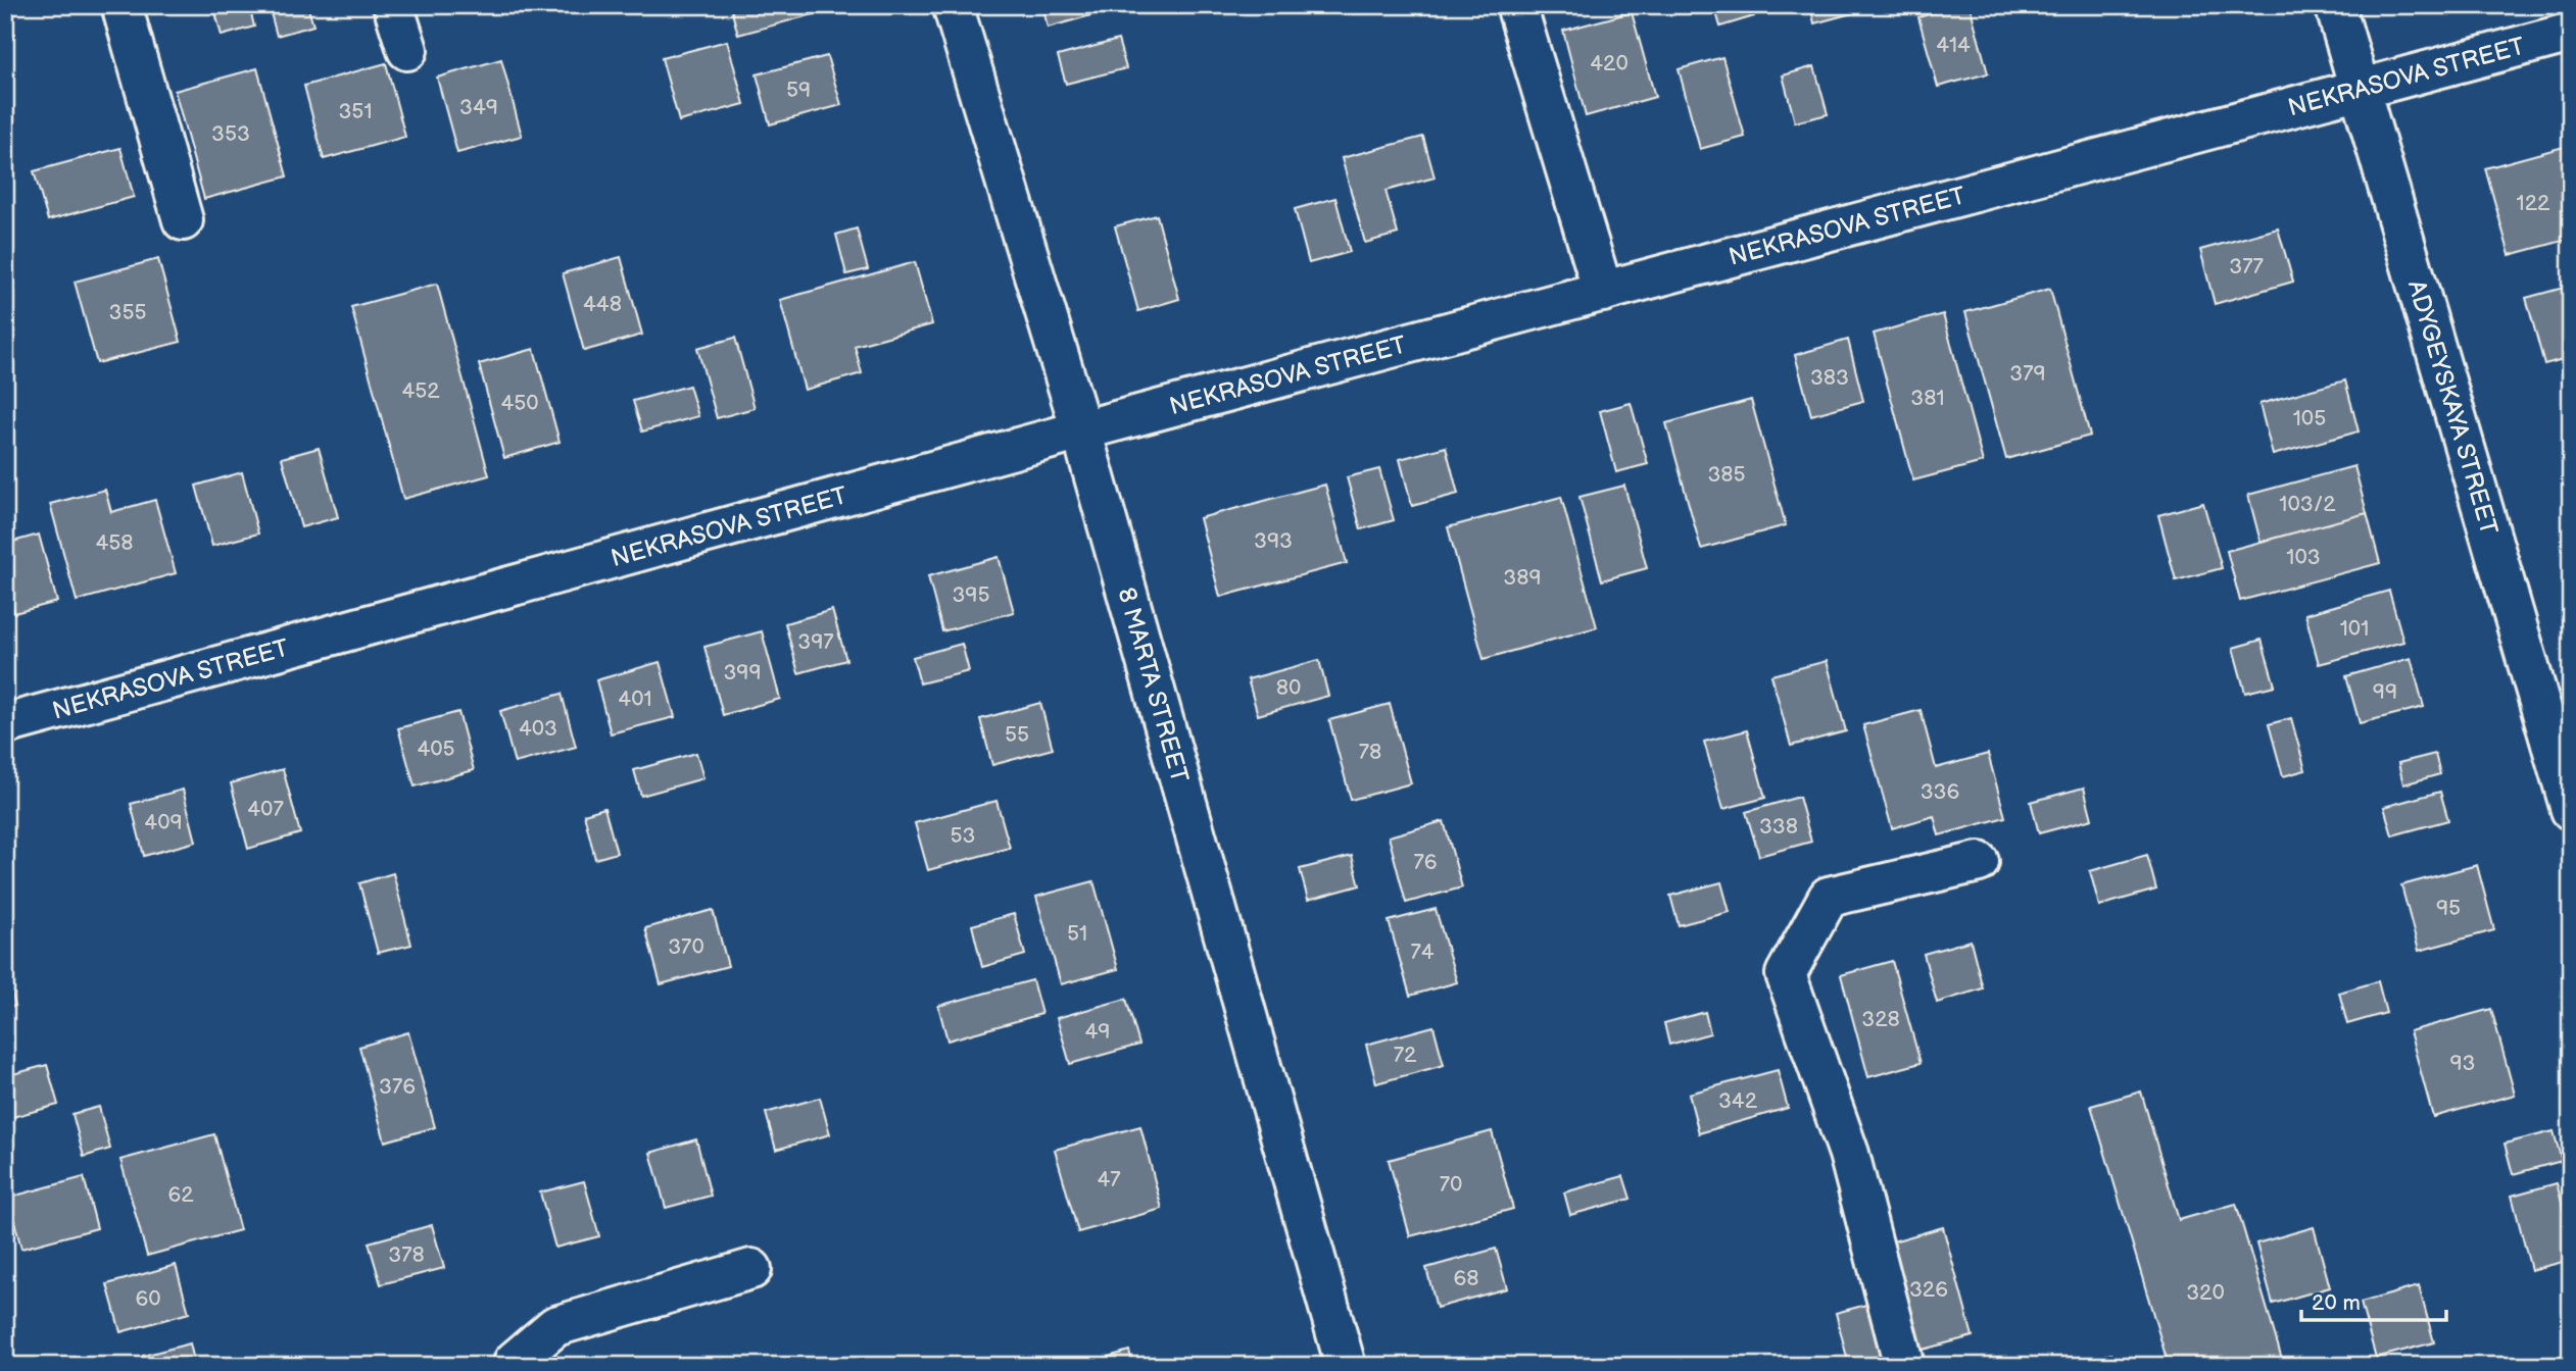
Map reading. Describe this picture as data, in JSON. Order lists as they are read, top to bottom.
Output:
{
  "streets": {
    "street": ["NEKRASOVA STREET", "ADYGEYSKAYA STREET", "8 MARTA STREET"]
  },
  "crossings": [
    ["NEKRASOVA STREET", "ADYGEYSKAYA STREET"],
    ["NEKRASOVA STREET", "8 MARTA STREET"]
  ],
  "house_numbers": [
    "414",
    "420",
    "59",
    "349",
    "351",
    "353",
    "122",
    "377",
    "448",
    "355",
    "379",
    "383",
    "452",
    "381",
    "450",
    "105",
    "385",
    "103/2",
    "393",
    "458",
    "103",
    "389",
    "395",
    "101",
    "397",
    "399",
    "80",
    "99",
    "401",
    "403",
    "55",
    "405",
    "78",
    "336",
    "407",
    "409",
    "338",
    "53",
    "76",
    "95",
    "51",
    "370",
    "74",
    "328",
    "49",
    "72",
    "93",
    "376",
    "342",
    "47",
    "70",
    "62",
    "378",
    "68",
    "326",
    "320",
    "60"
  ],
  "scale_bar": "20 m"
}
